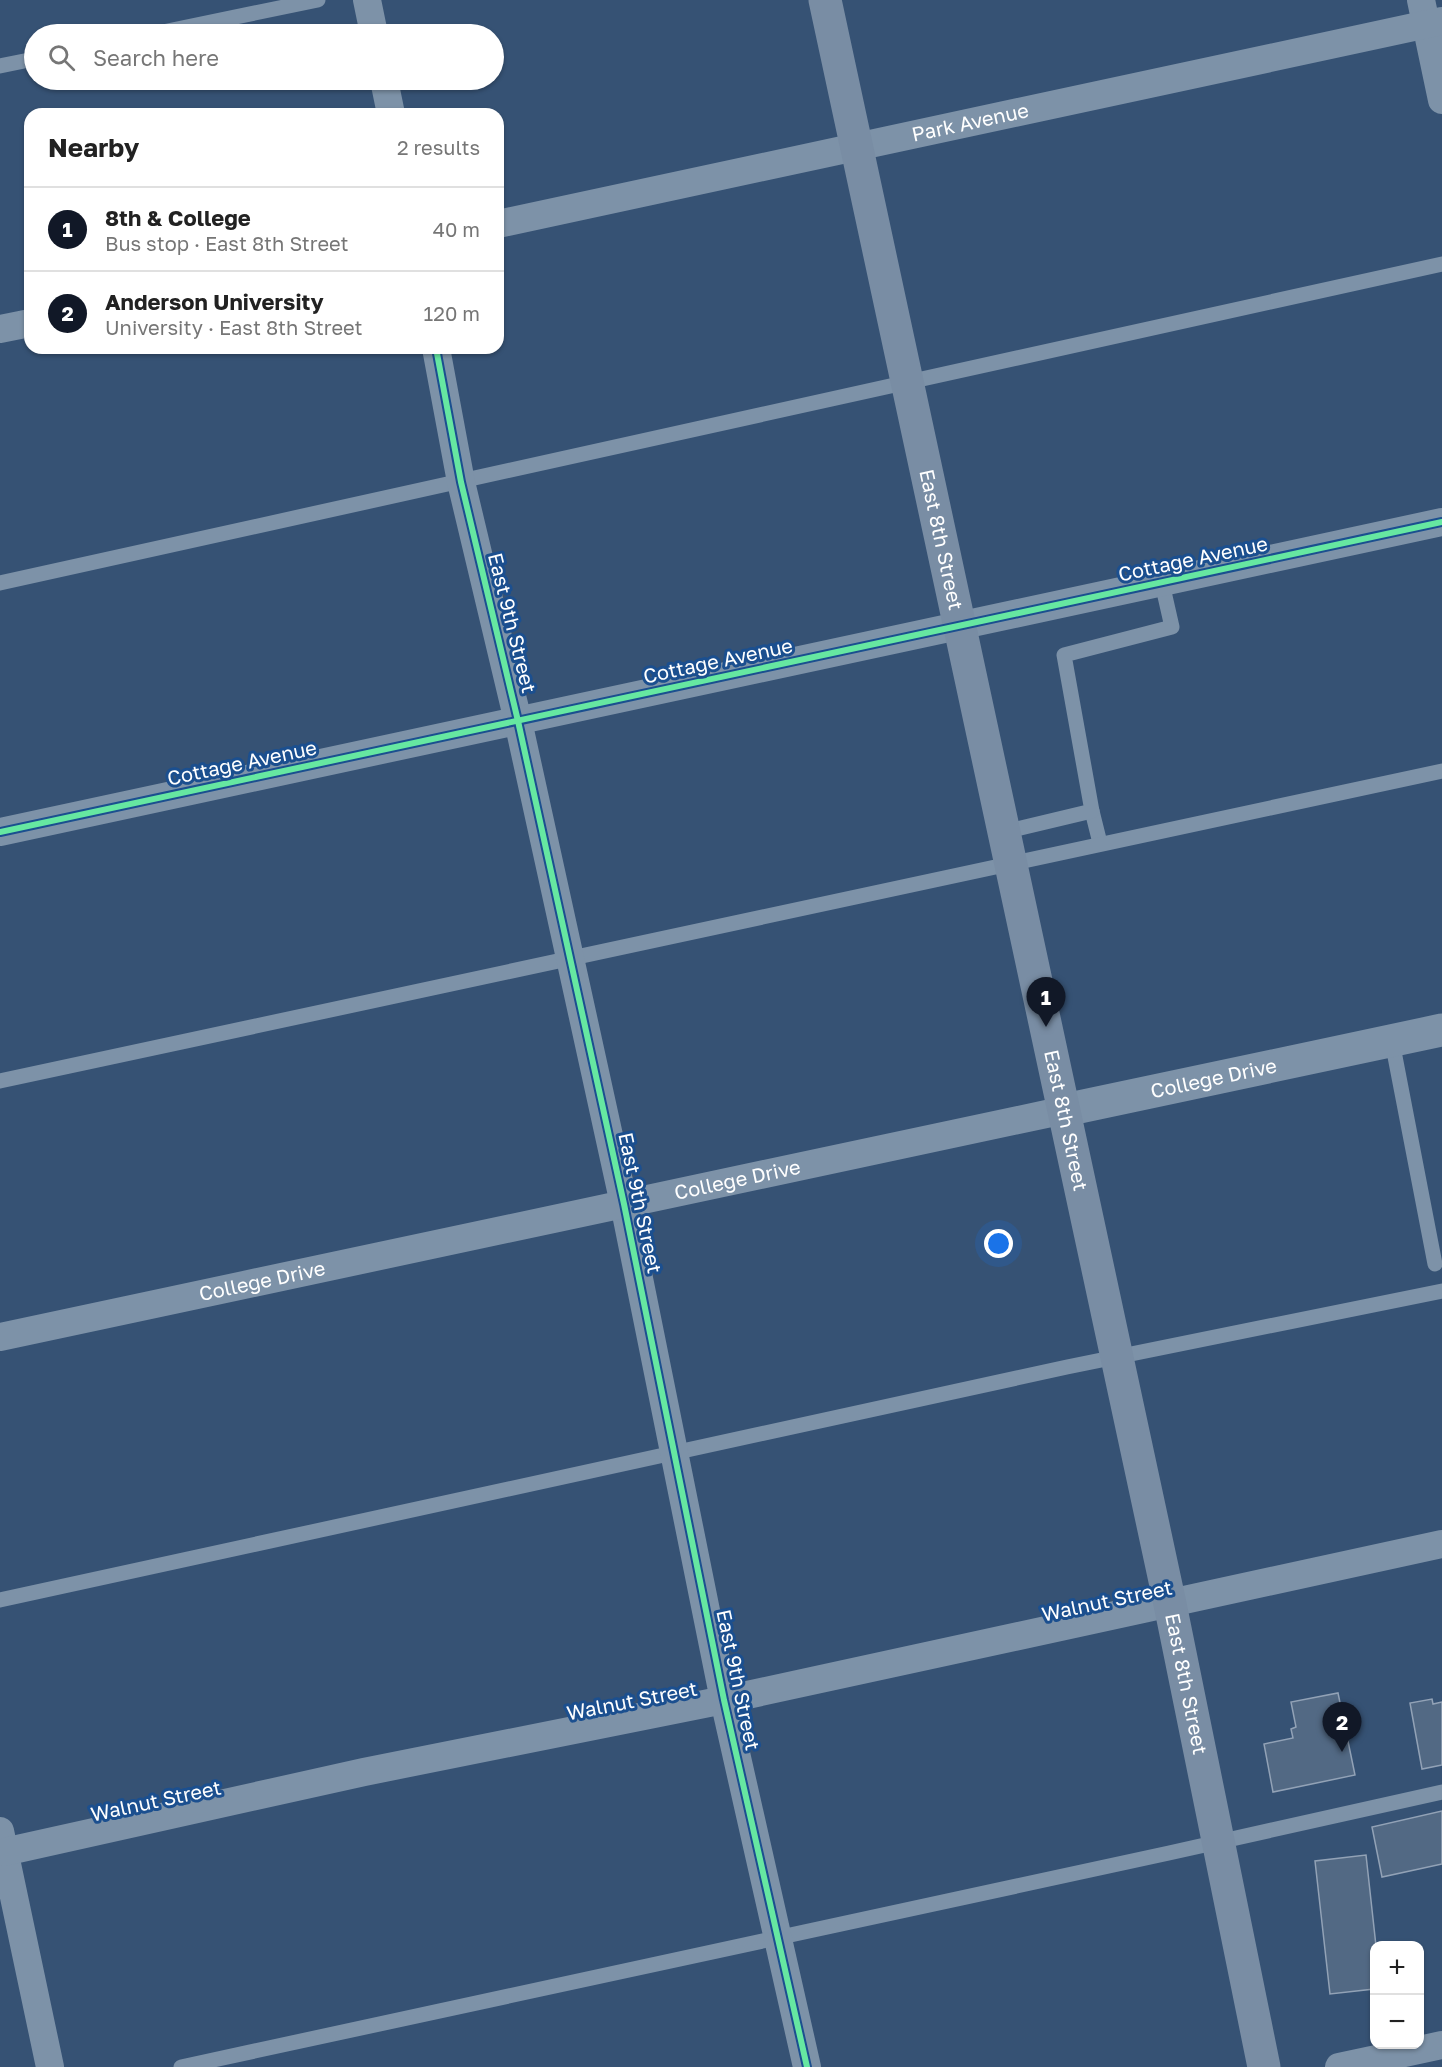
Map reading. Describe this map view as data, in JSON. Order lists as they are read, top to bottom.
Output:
{
  "streets": {
    "main road": ["East 8th Street"],
    "street": [
      "Park Avenue",
      "Cottage Avenue",
      "East 9th Street",
      "College Drive",
      "Walnut Street"
    ]
  },
  "crossings": [
    ["Park Avenue", "East 8th Street"],
    ["East 8th Street", "Cottage Avenue"],
    ["East 8th Street", "College Drive"],
    ["East 8th Street", "Walnut Street"],
    ["Cottage Avenue", "East 9th Street"],
    ["East 9th Street", "College Drive"],
    ["East 9th Street", "Walnut Street"]
  ],
  "page": {
    "search": "Search here",
    "heading": ["Nearby", "2 results"],
    "list": [
      {
        "mark": "1",
        "name": "8th & College",
        "note": "Bus stop · East 8th Street",
        "value": "40 m"
      },
      {
        "mark": "2",
        "name": "Anderson University",
        "note": "University · East 8th Street",
        "value": "120 m"
      }
    ],
    "pins": ["1", "2"],
    "map_buttons": ["+", "−"]
  }
}
